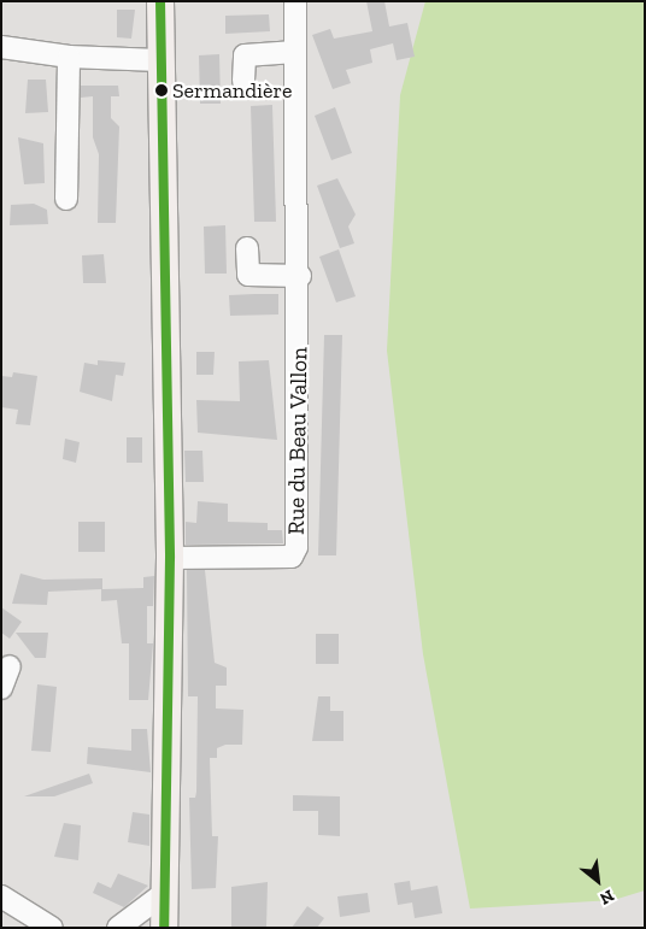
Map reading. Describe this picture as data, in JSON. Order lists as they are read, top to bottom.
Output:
{
  "streets": {
    "street": ["Rue du Beau Vallon"]
  },
  "places": ["Sermandière"],
  "north": "bottom right"
}
